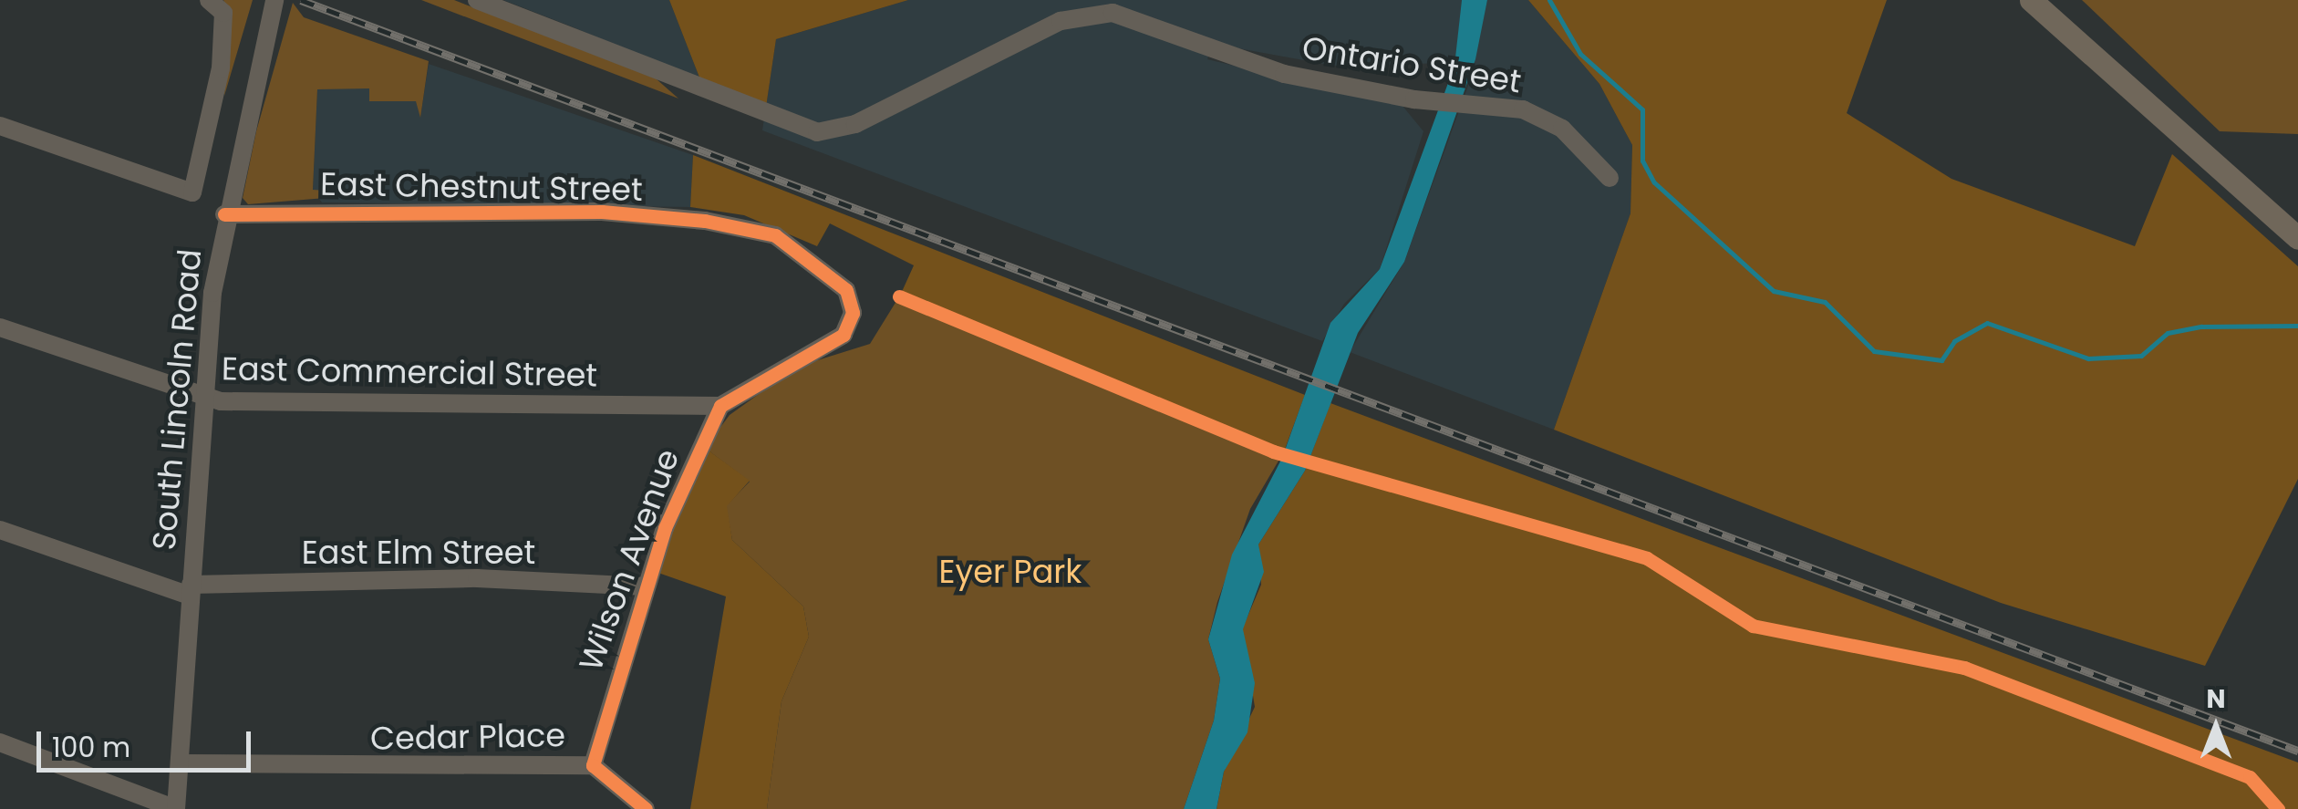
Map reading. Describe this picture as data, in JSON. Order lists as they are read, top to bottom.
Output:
{
  "streets": {
    "street": [
      "Ontario Street",
      "East Chestnut Street",
      "East Commercial Street",
      "South Lincoln Road",
      "East Elm Street",
      "Wilson Avenue",
      "Cedar Place"
    ]
  },
  "crossings": [
    ["East Chestnut Street", "East Commercial Street"],
    ["East Chestnut Street", "South Lincoln Road"],
    ["East Chestnut Street", "Wilson Avenue"],
    ["East Commercial Street", "South Lincoln Road"],
    ["East Commercial Street", "Wilson Avenue"],
    ["South Lincoln Road", "East Elm Street"],
    ["South Lincoln Road", "Cedar Place"],
    ["East Elm Street", "Wilson Avenue"],
    ["Wilson Avenue", "Cedar Place"]
  ],
  "parks": ["Eyer Park"],
  "scale_bar": "100 m",
  "north": "top"
}
